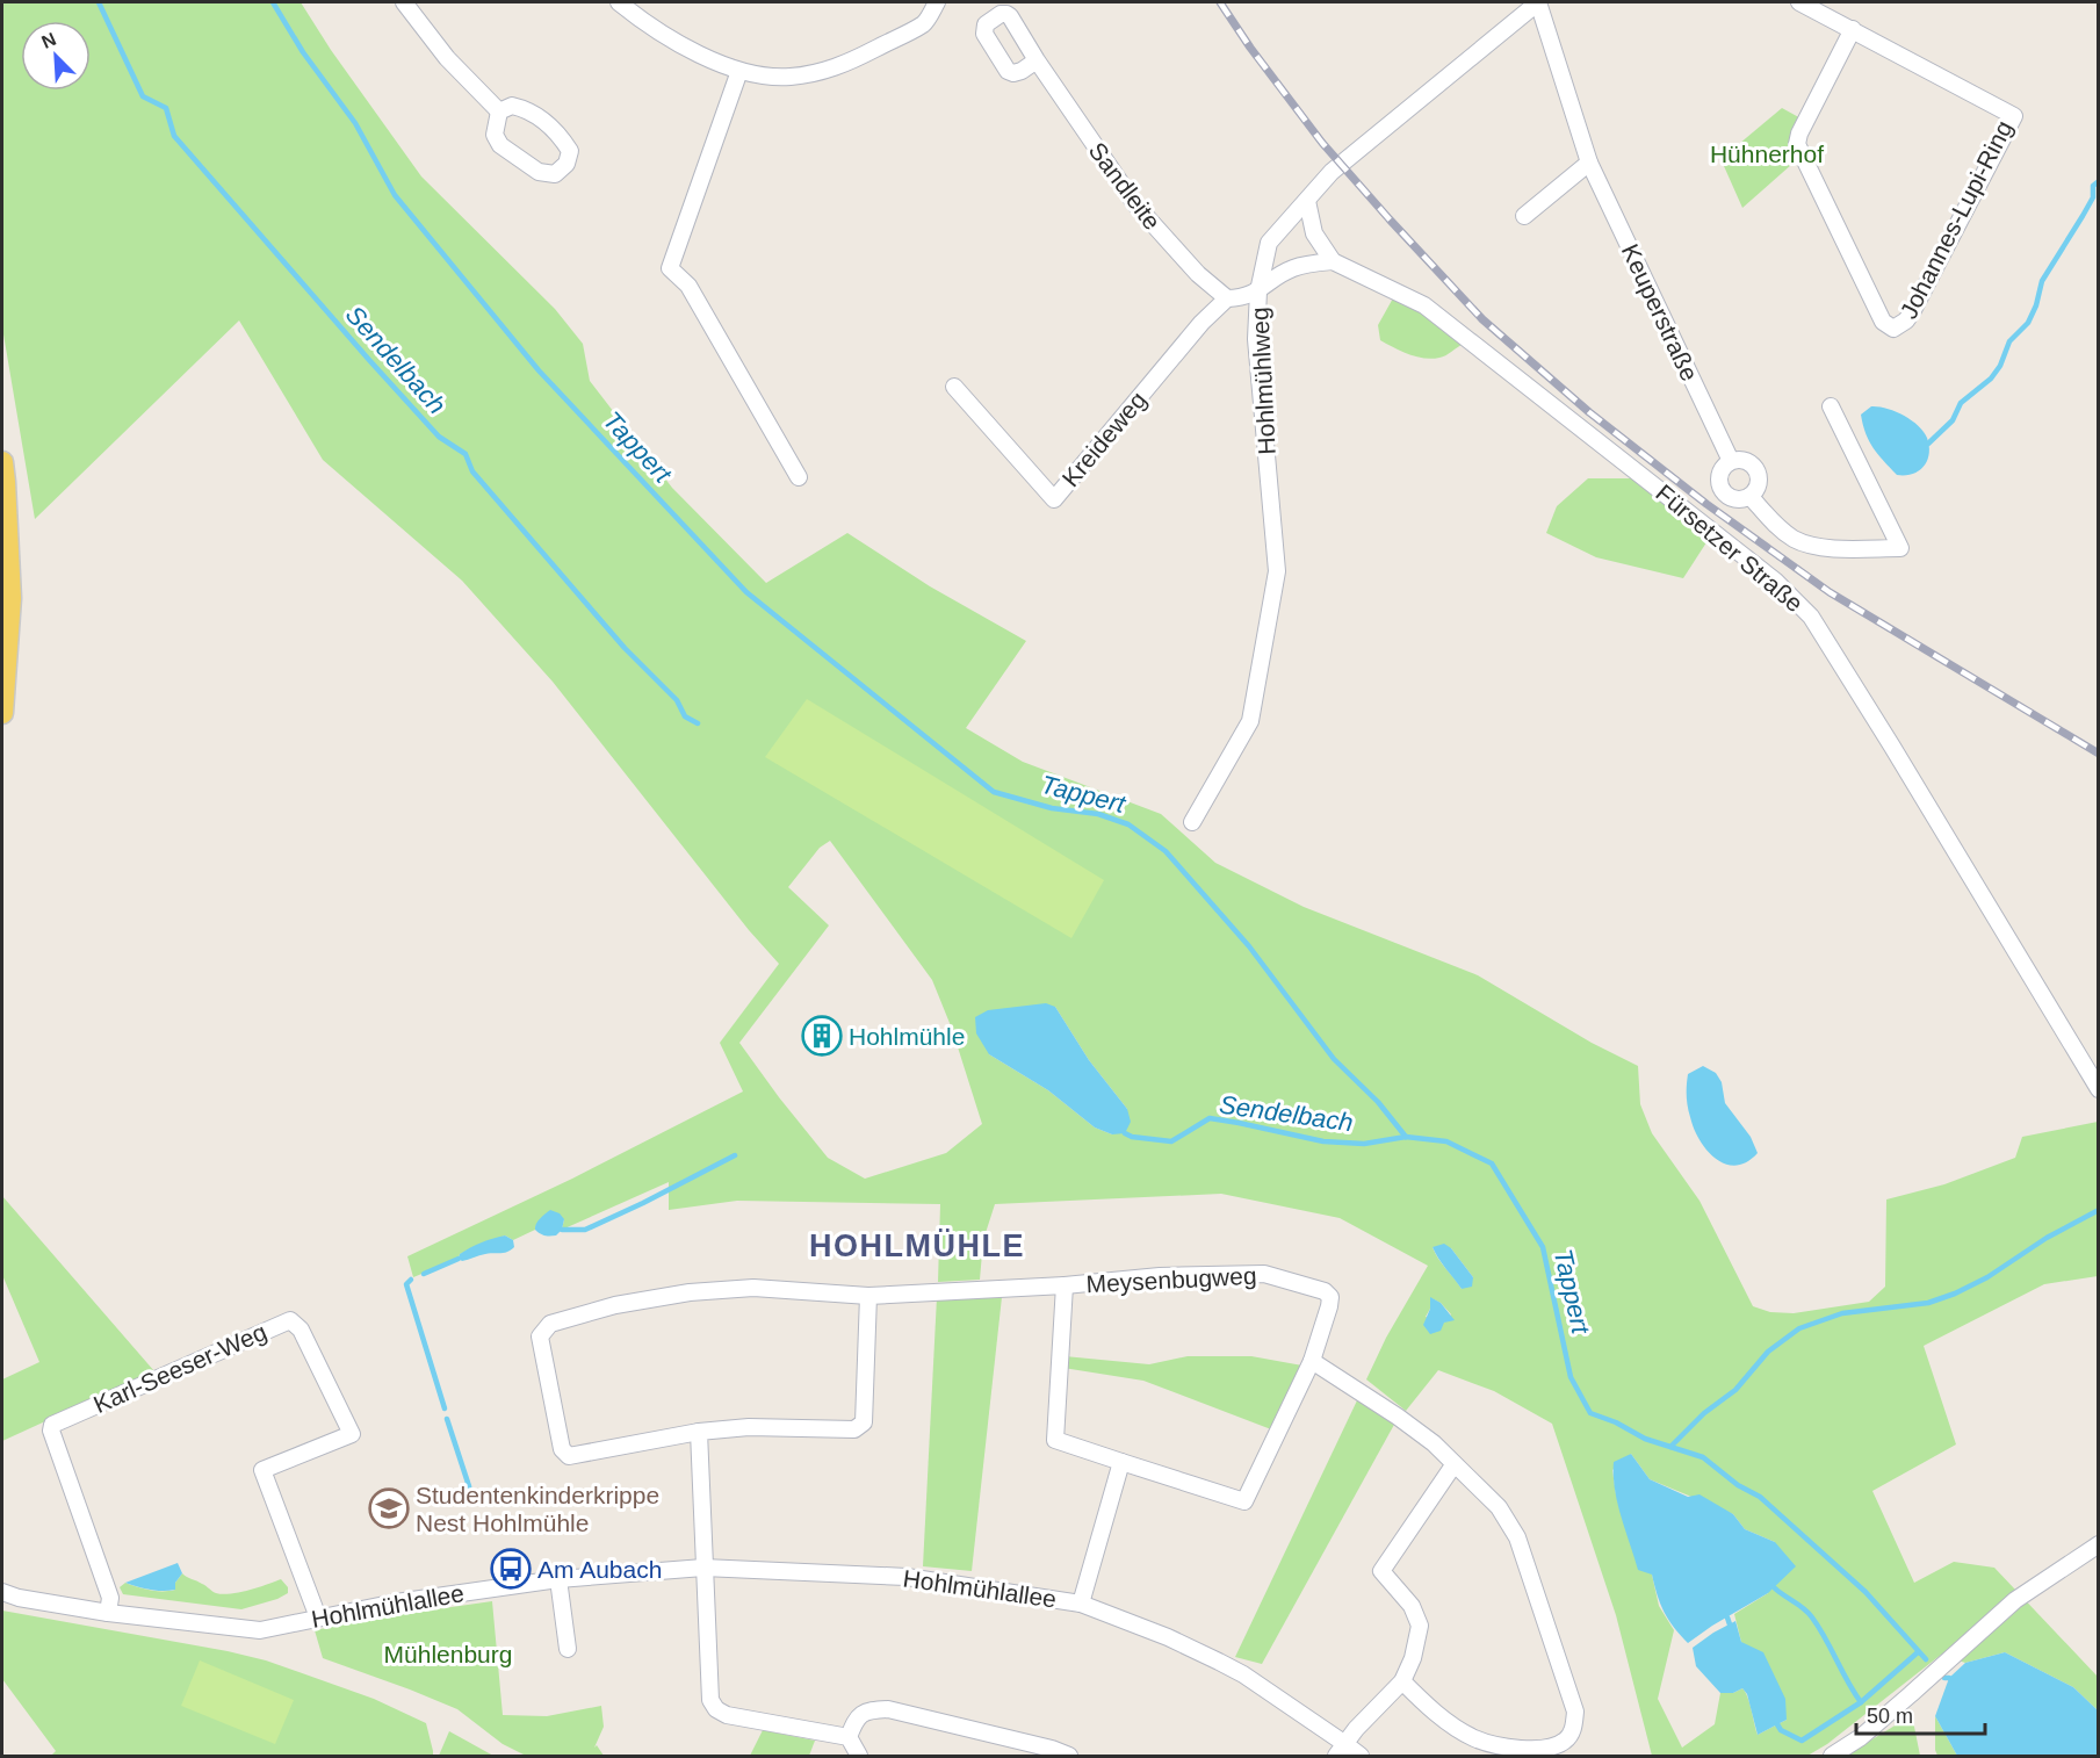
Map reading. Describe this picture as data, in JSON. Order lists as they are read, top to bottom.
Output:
{
  "streets": {
    "street": [
      "Sandleite",
      "Johannes-Lupi-Ring",
      "Keuperstraße",
      "Hohlmühlweg",
      "Kreideweg",
      "Fürsetzer Straße",
      "Meysenbugweg",
      "Karl-Seeser-Weg",
      "Hohlmühlallee"
    ]
  },
  "crossings": [
    ["Sandleite", "Kreideweg"],
    ["Keuperstraße", "Hohlmühlweg"],
    ["Karl-Seeser-Weg", "Hohlmühlallee"]
  ],
  "districts": ["HOHLMÜHLE"],
  "water": ["Sendelbach", "Tappert"],
  "parks": ["Hühnerhof", "Mühlenburg"],
  "places": {
    "building": ["Hohlmühle"],
    "school or university": ["Studentenkinderkrippe Nest Hohlmühle"],
    "bus stop": ["Am Aubach"]
  },
  "scale_bar": "50 m",
  "north": "top left"
}
